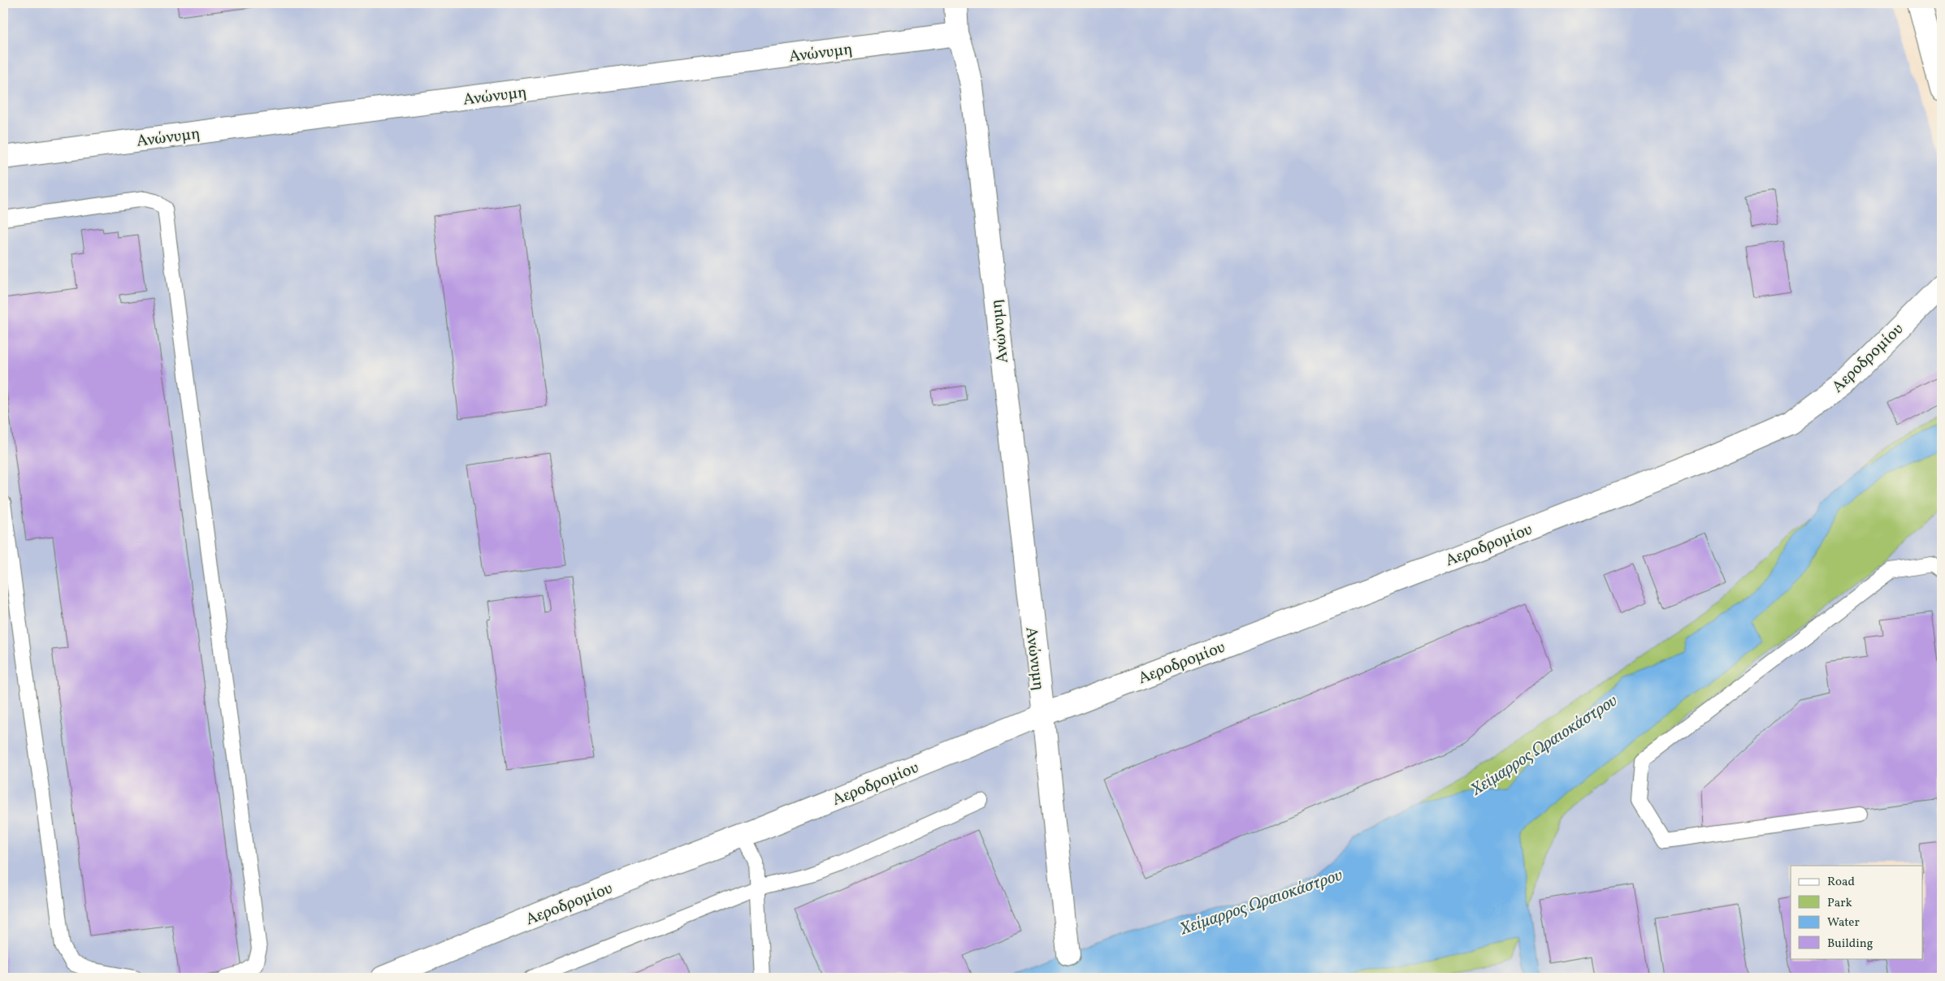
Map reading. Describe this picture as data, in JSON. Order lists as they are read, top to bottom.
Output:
{
  "streets": {
    "street": ["Ανώνυμη", "Αεροδρομίου"]
  },
  "crossings": [
    ["Ανώνυμη", "Αεροδρομίου"]
  ],
  "water": ["Χείμαρρος Ωραιοκάστρου"],
  "legend": [
    "Road",
    "Park",
    "Water",
    "Building"
  ]
}
